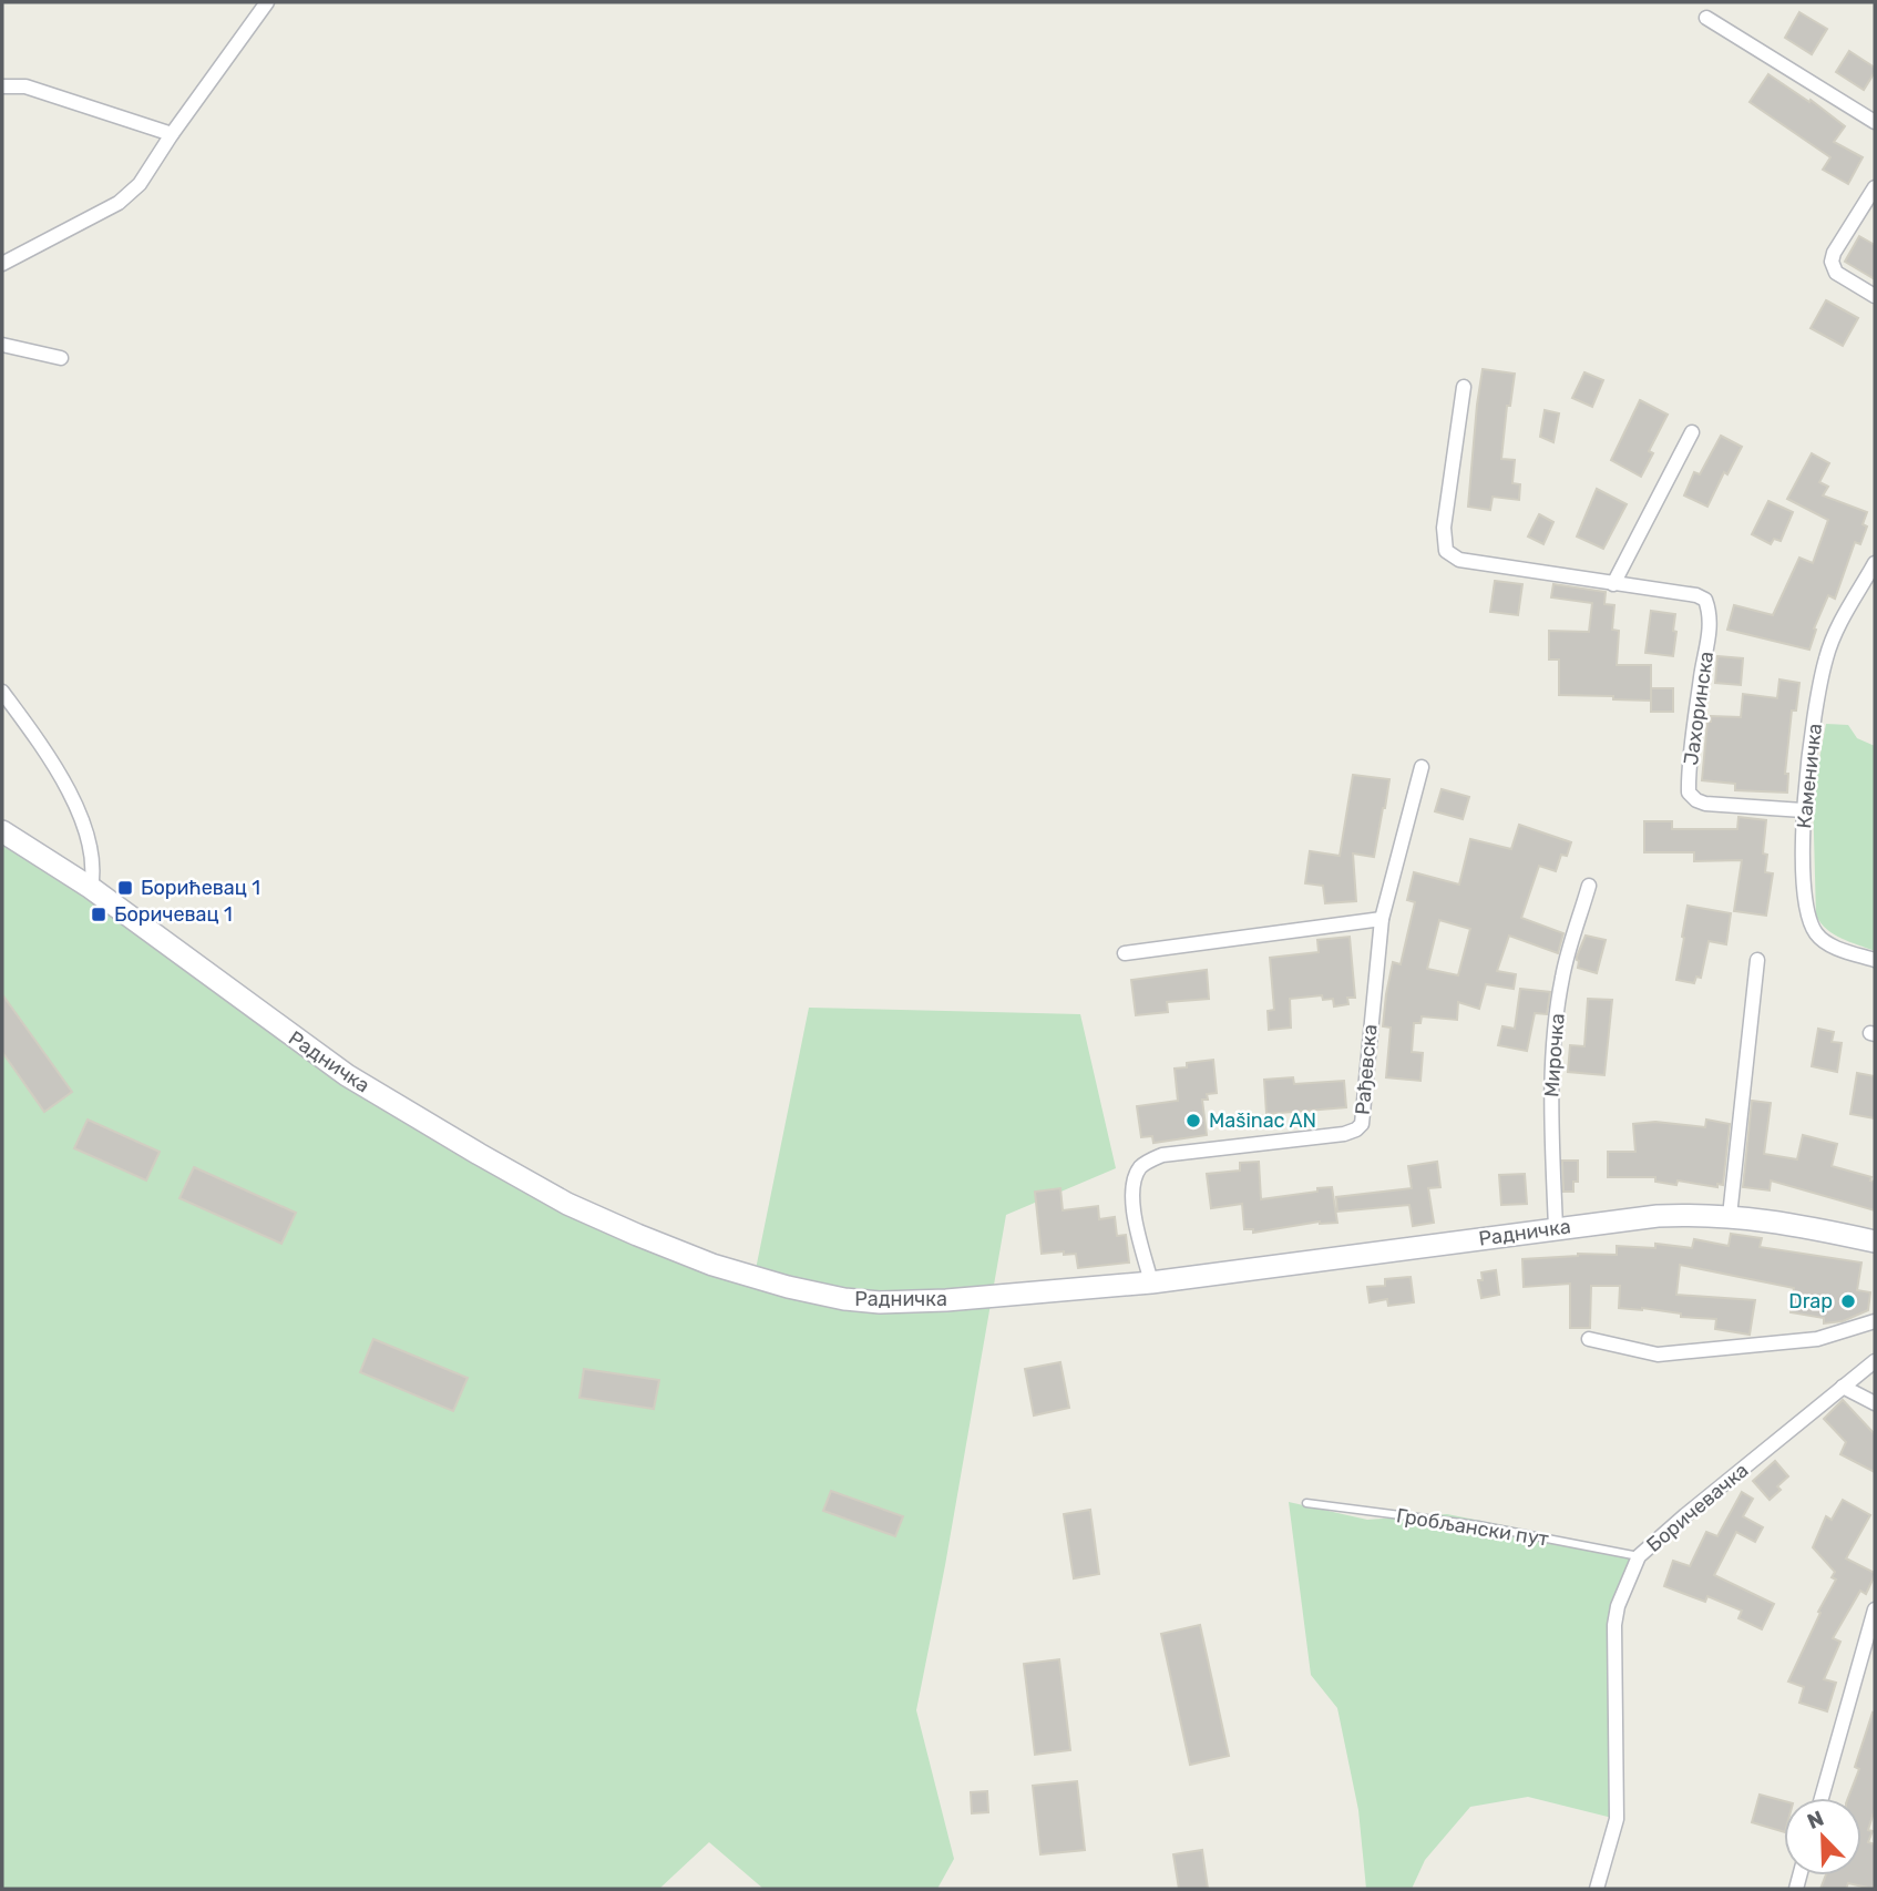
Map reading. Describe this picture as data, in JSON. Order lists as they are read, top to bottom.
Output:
{
  "streets": {
    "street": [
      "Јахоринска",
      "Каменичка",
      "Мирочка",
      "Радничка",
      "Рађевска",
      "Боричевачка"
    ],
    "lane": ["Гробљански пут"]
  },
  "crossings": [
    ["Јахоринска", "Каменичка"],
    ["Мирочка", "Радничка"],
    ["Радничка", "Рађевска"],
    ["Боричевачка", "Гробљански пут"]
  ],
  "places": {
    "transit": ["Борићевац 1", "Боричевац 1"],
    "other": ["Mašinac AN", "Drap"]
  },
  "north": "top left"
}
